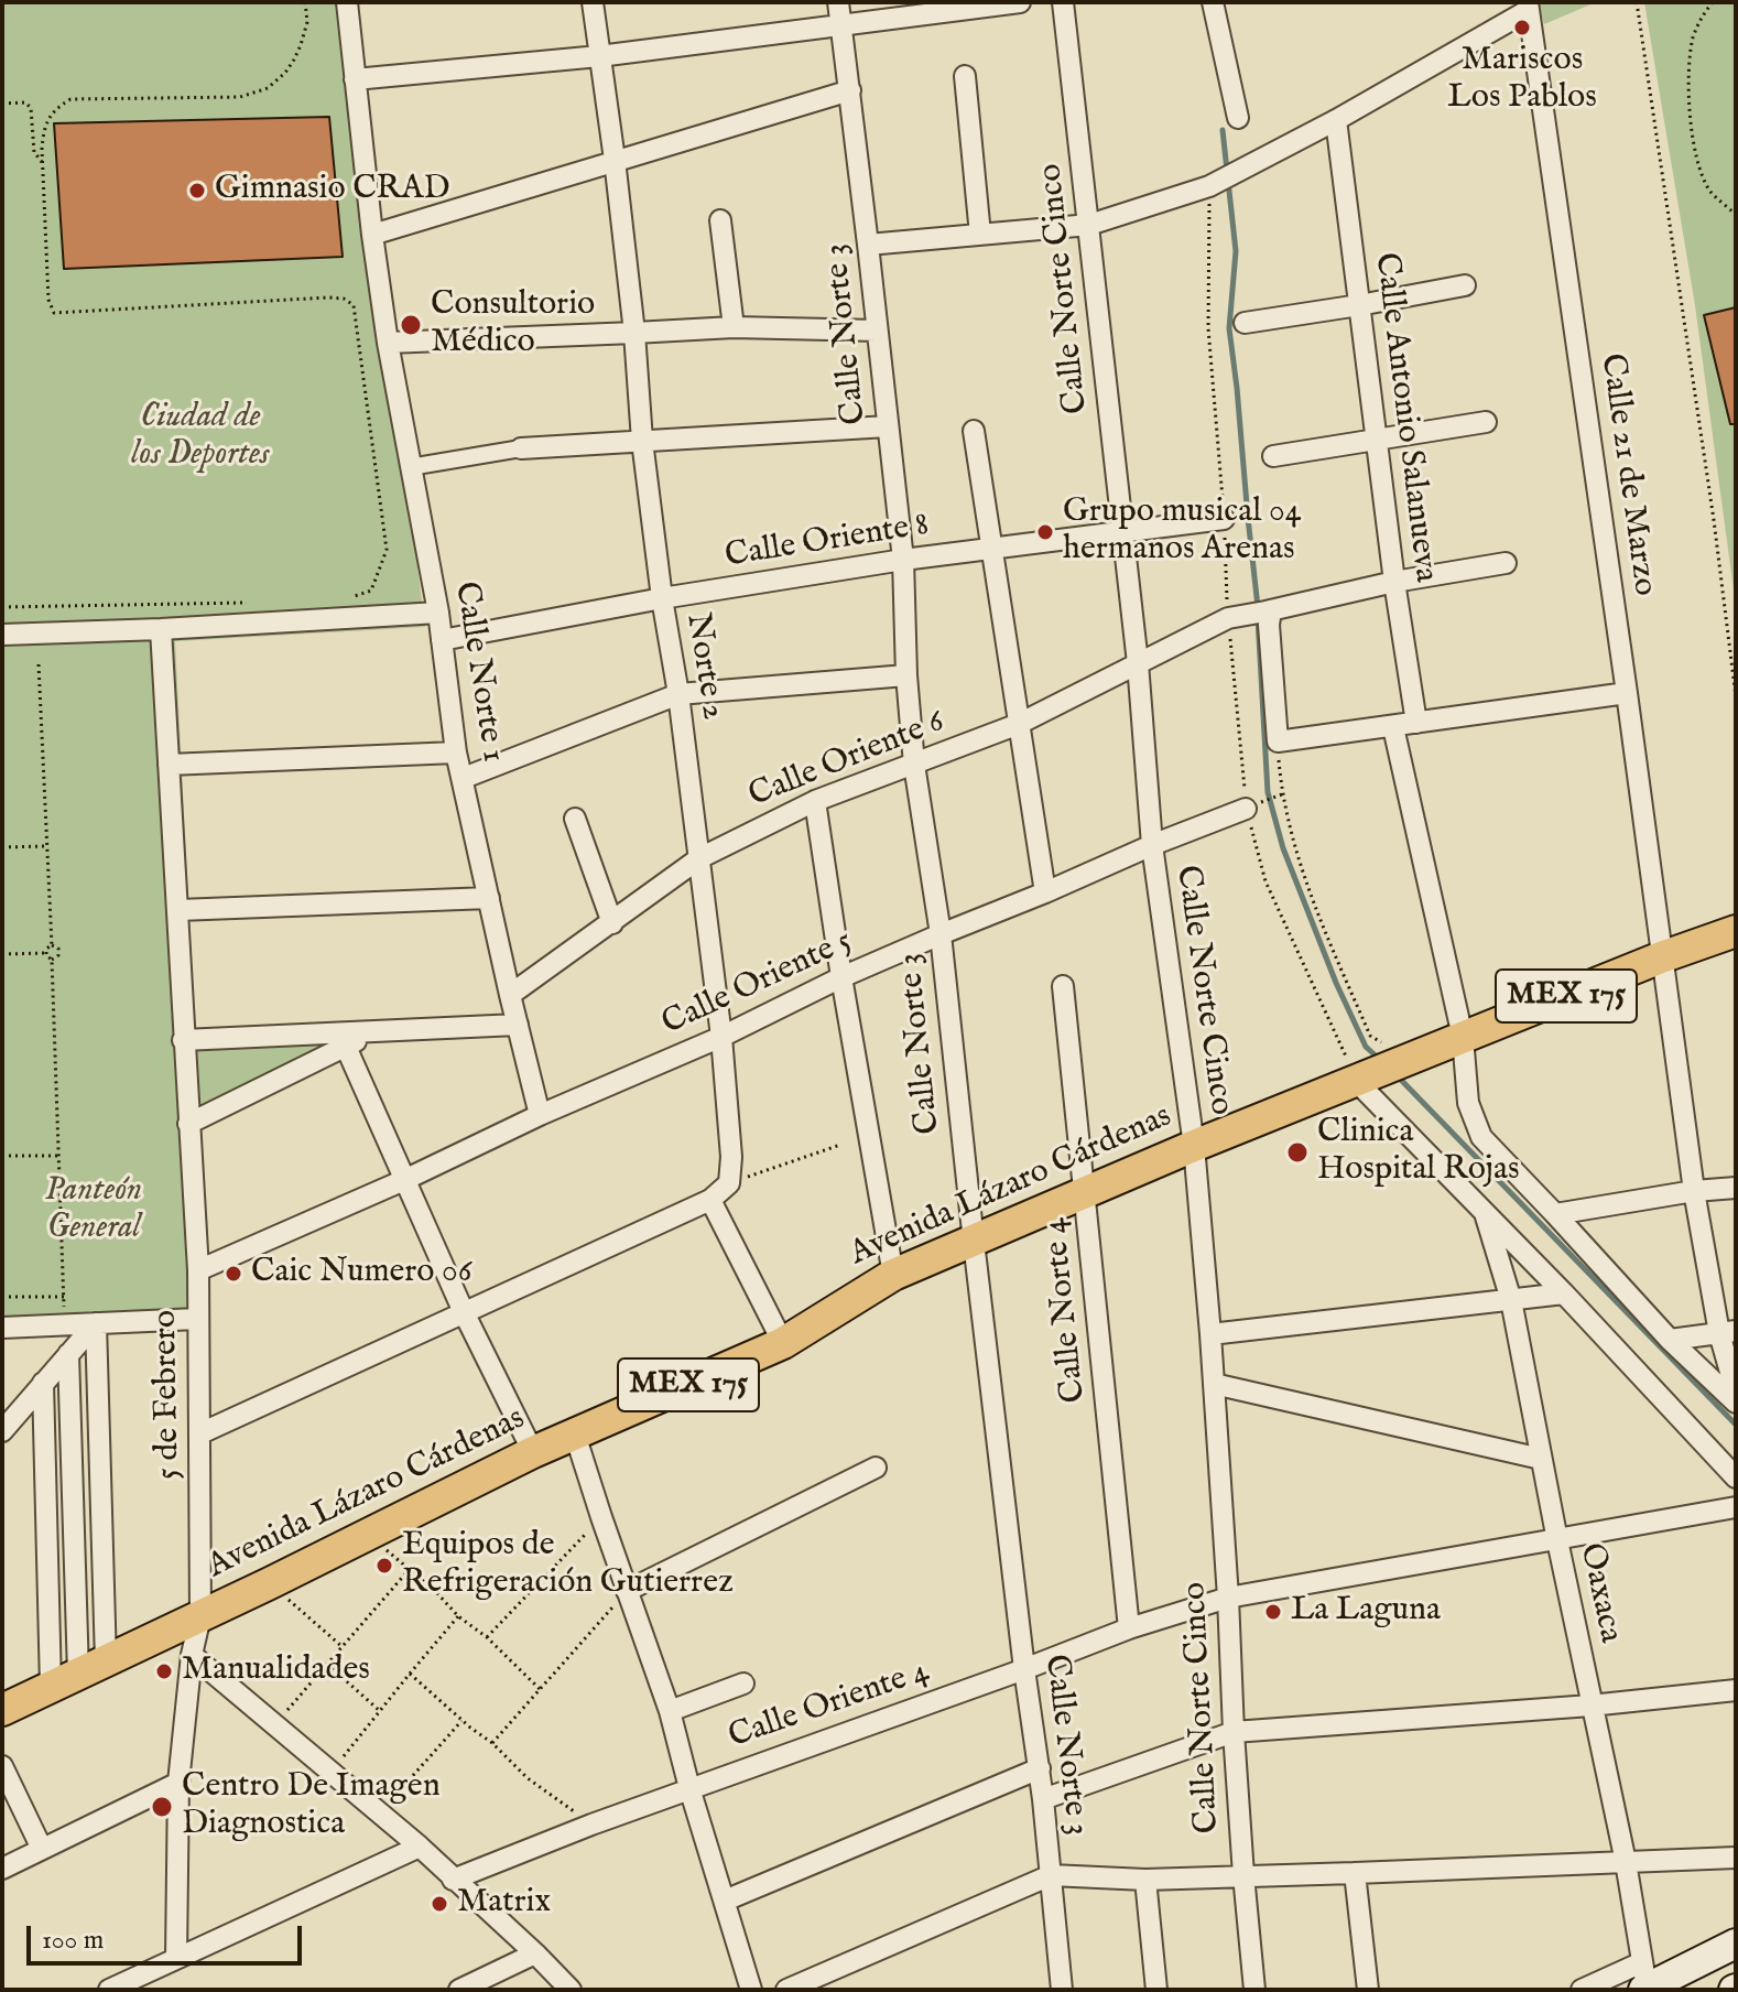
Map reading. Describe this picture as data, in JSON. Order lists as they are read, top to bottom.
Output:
{
  "streets": {
    "main road": ["MEX 175", "Avenida Lázaro Cárdenas"],
    "street": [
      "Calle Norte Cinco",
      "Calle Norte 3",
      "Calle Antonio Salanueva",
      "Calle 21 de Marzo",
      "Calle Oriente 8",
      "Norte 2",
      "Calle Norte 1",
      "Calle Oriente 6",
      "Calle Oriente 5",
      "Calle Norte 4",
      "5 de Febrero",
      "Oaxaca",
      "Calle Oriente 4"
    ]
  },
  "crossings": [
    ["Calle Norte Cinco", "Calle Oriente 8"],
    ["Calle Norte Cinco", "Calle Oriente 6"],
    ["Calle Norte Cinco", "Calle Oriente 5"],
    ["Calle Norte Cinco", "Avenida Lázaro Cárdenas"],
    ["Calle Norte Cinco", "Calle Oriente 4"],
    ["Calle Norte 3", "Calle Oriente 8"],
    ["Calle Norte 3", "Calle Oriente 6"],
    ["Calle Norte 3", "Calle Oriente 5"],
    ["Calle Norte 3", "Avenida Lázaro Cárdenas"],
    ["Calle Norte 3", "Calle Oriente 4"],
    ["Calle Antonio Salanueva", "Calle Oriente 6"],
    ["Calle 21 de Marzo", "Avenida Lázaro Cárdenas"],
    ["Calle Oriente 8", "Norte 2"],
    ["Calle Oriente 8", "Calle Norte 1"],
    ["Norte 2", "Calle Oriente 6"],
    ["Norte 2", "Calle Oriente 5"],
    ["Calle Norte 1", "Calle Oriente 6"],
    ["Calle Norte 1", "Calle Oriente 5"],
    ["Calle Oriente 5", "5 de Febrero"],
    ["Avenida Lázaro Cárdenas", "Calle Norte 4"],
    ["Avenida Lázaro Cárdenas", "5 de Febrero"],
    ["Calle Norte 4", "Calle Oriente 4"],
    ["Oaxaca", "Calle Oriente 4"]
  ],
  "parks": ["Ciudad de los Deportes", "Panteón General"],
  "places": [
    "Mariscos Los Pablos",
    "Gimnasio CRAD",
    "Consultorio Médico",
    "Grupo musical 04 hermanos Arenas",
    "Clinica Hospital Rojas",
    "Caic Numero 06",
    "Equipos de Refrigeración Gutierrez",
    "La Laguna",
    "Manualidades",
    "Centro De Imagen Diagnostica",
    "Matrix"
  ],
  "scale_bar": "100 m"
}
